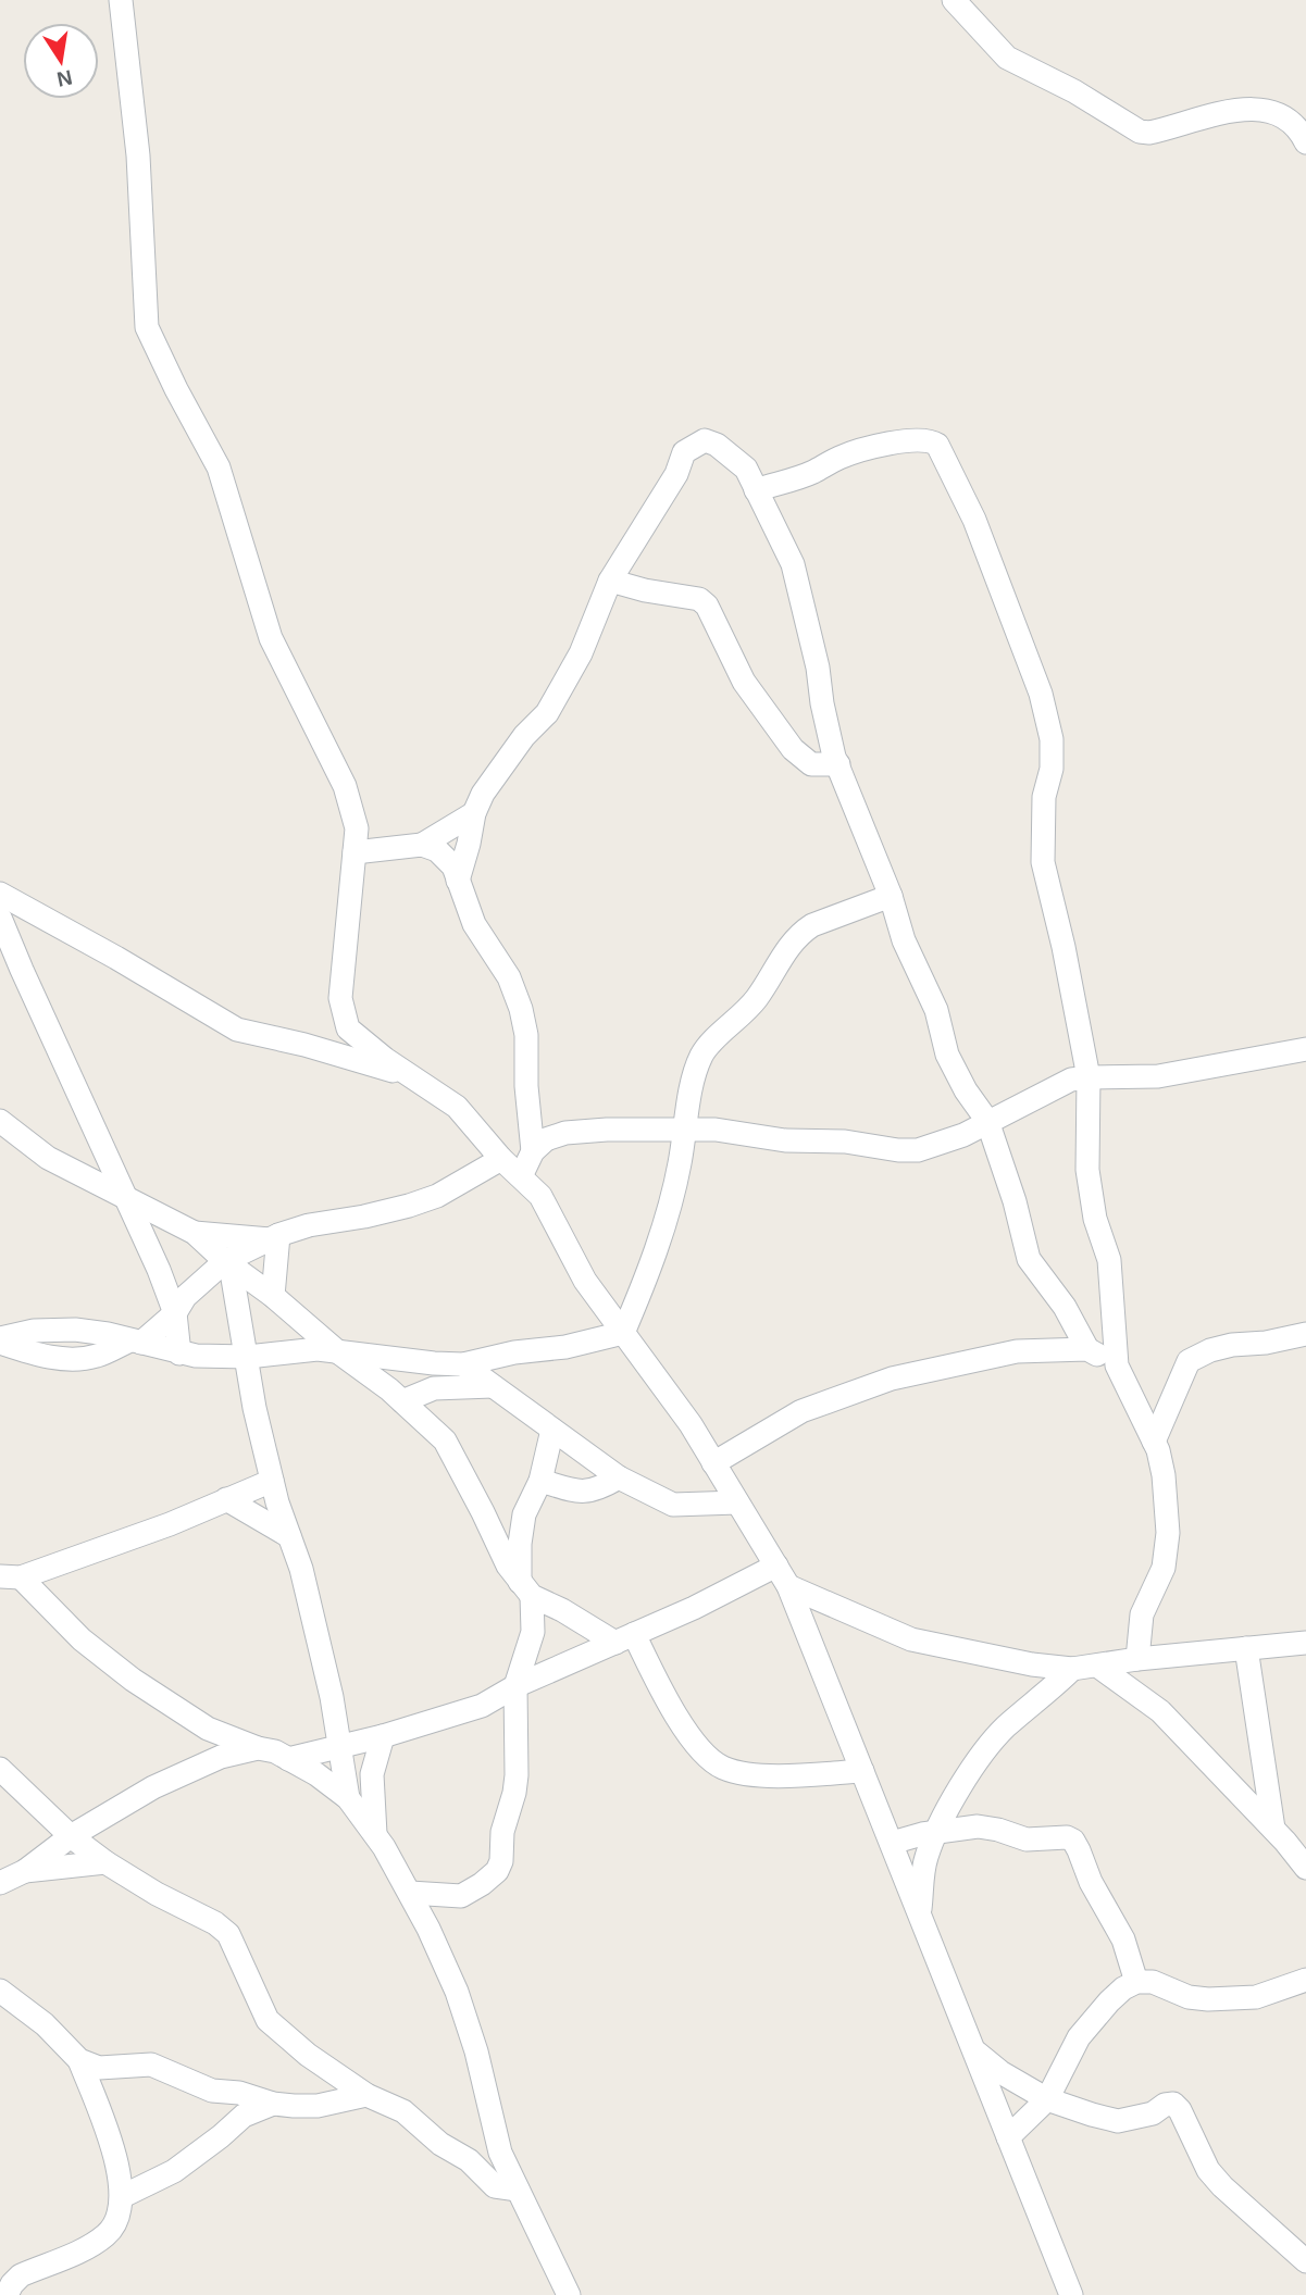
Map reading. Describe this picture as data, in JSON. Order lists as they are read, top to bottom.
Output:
{
  "north": "bottom"
}
